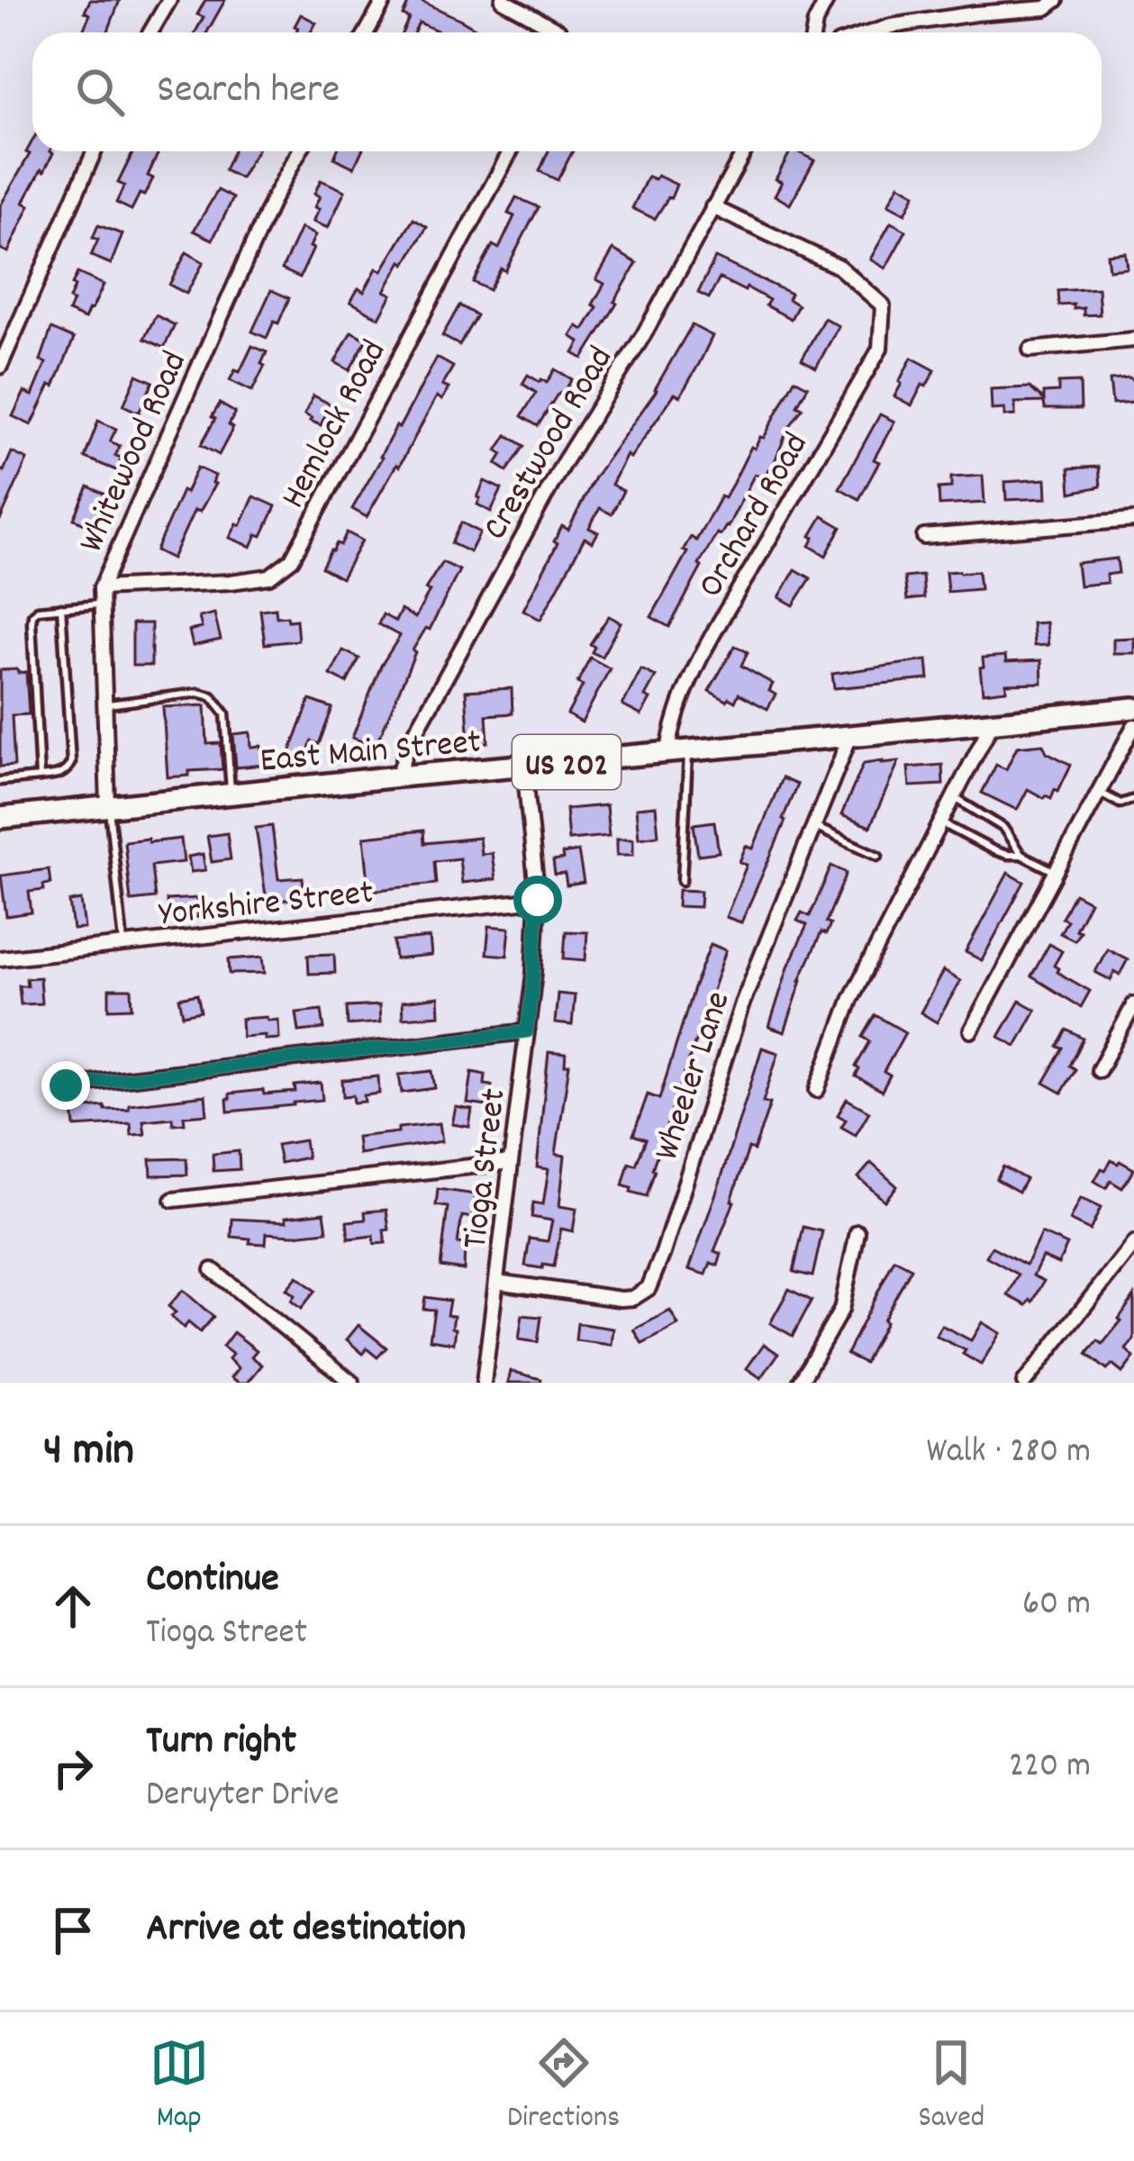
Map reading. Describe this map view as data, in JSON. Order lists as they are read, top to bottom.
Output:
{
  "streets": {
    "highway": ["East Main Street", "US 202"],
    "street": [
      "Hemlock Road",
      "Crestwood Road",
      "Whitewood Road",
      "Orchard Road",
      "Yorkshire Street",
      "Wheeler Lane",
      "Tioga Street"
    ]
  },
  "crossings": [
    ["Hemlock Road", "Whitewood Road"],
    ["Crestwood Road", "Orchard Road"],
    ["Crestwood Road", "East Main Street"],
    ["Whitewood Road", "East Main Street"],
    ["Orchard Road", "East Main Street"],
    ["East Main Street", "Wheeler Lane"],
    ["East Main Street", "Tioga Street"],
    ["Yorkshire Street", "Tioga Street"],
    ["Wheeler Lane", "Tioga Street"]
  ],
  "page": {
    "search": "Search here",
    "heading": ["4 min", "Walk · 280 m"],
    "list": [
      ["Continue", "Tioga Street", "60 m"],
      ["Turn right", "Deruyter Drive", "220 m"],
      "Arrive at destination"
    ],
    "nav": ["Map", "Directions", "Saved"]
  }
}
